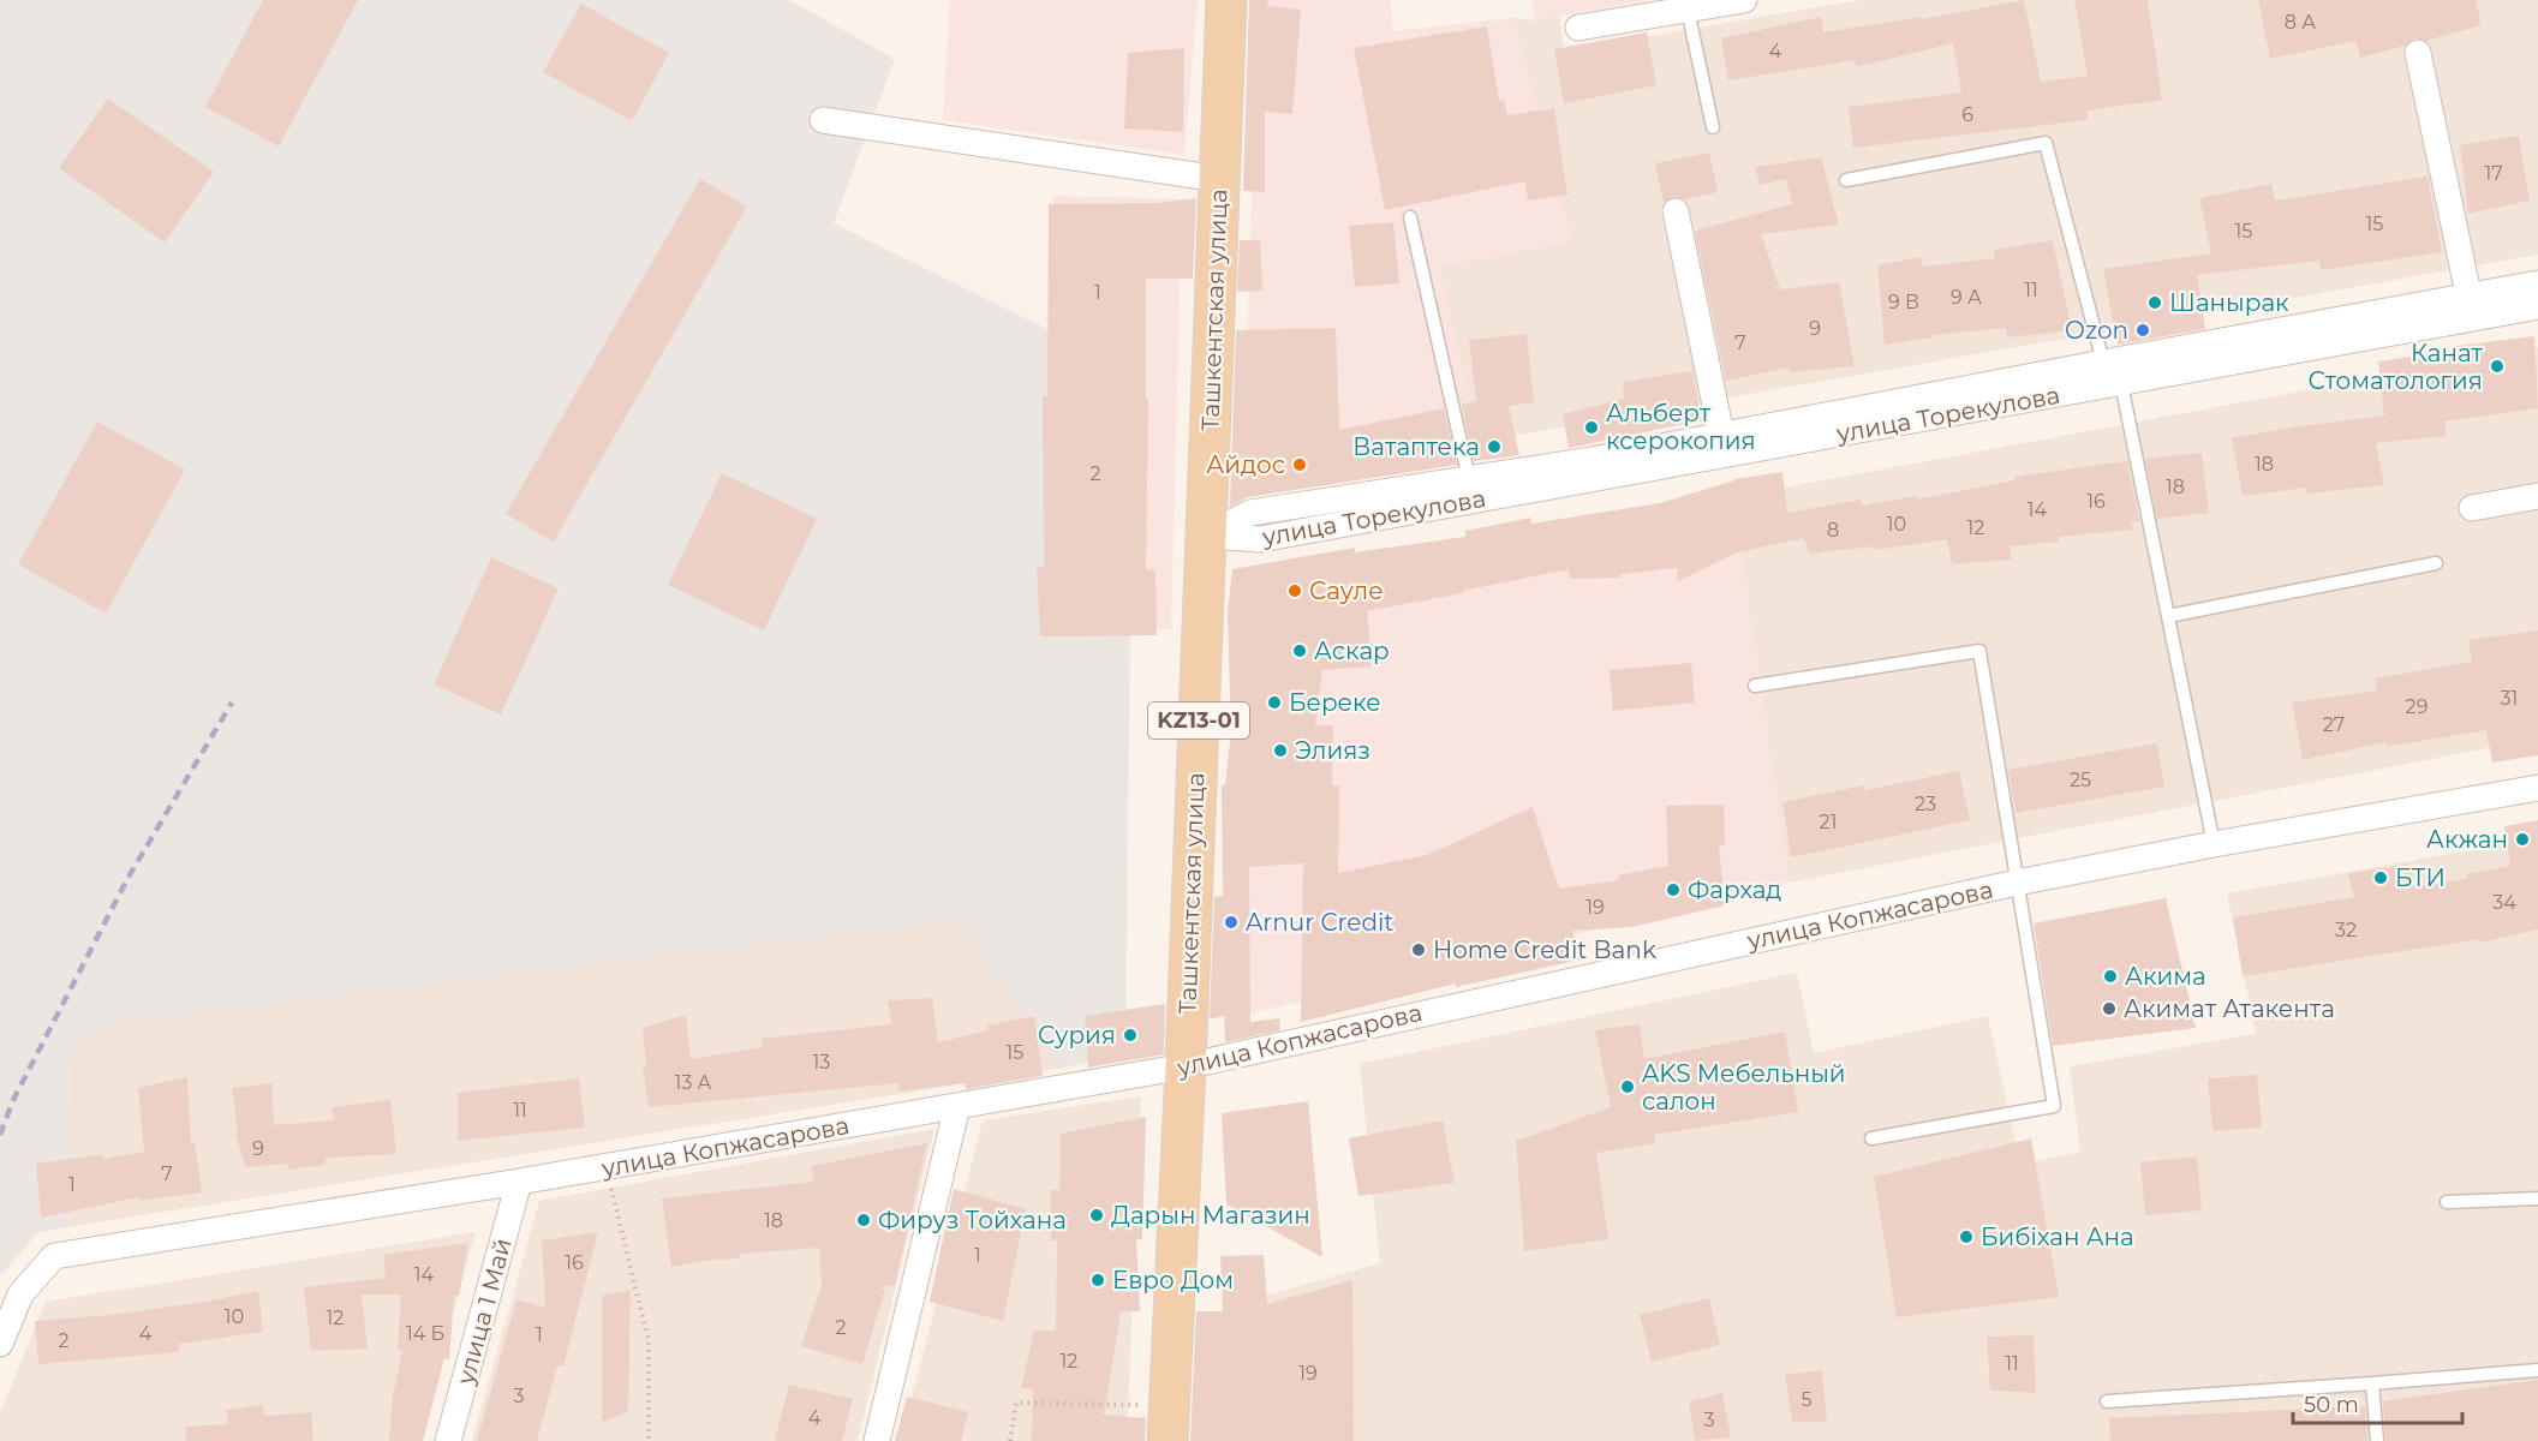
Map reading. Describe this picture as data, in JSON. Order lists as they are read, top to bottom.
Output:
{
  "streets": {
    "main road": ["Ташкентская улица", "KZ13-01"],
    "street": ["улица Торекулова", "улица Копжасарова", "улица 1 Май"]
  },
  "crossings": [
    ["Ташкентская улица", "улица Торекулова"],
    ["Ташкентская улица", "улица Копжасарова"],
    ["улица Копжасарова", "улица 1 Май"]
  ],
  "places": [
    "Шанырак",
    "Ozon",
    "Канат Стоматология",
    "Альберт ксерокопия",
    "Ватаптека",
    "Айдос",
    "Сауле",
    "Аскар",
    "Береке",
    "Элияз",
    "Акжан",
    "БТИ",
    "Фархад",
    "Arnur Credit",
    "Home Credit Bank",
    "Акима",
    "Акимат Атакента",
    "Сурия",
    "AKS Мебельный салон",
    "Дарын Магазин",
    "Фируз Тойхана",
    "Бибіхан Ана",
    "Евро Дом"
  ],
  "house_numbers": [
    "8 А",
    "4",
    "6",
    "17",
    "15",
    "15",
    "11",
    "1",
    "9 А",
    "9 В",
    "9",
    "7",
    "18",
    "2",
    "18",
    "16",
    "14",
    "10",
    "12",
    "8",
    "31",
    "29",
    "27",
    "25",
    "23",
    "21",
    "34",
    "19",
    "32",
    "15",
    "13",
    "13 А",
    "11",
    "9",
    "7",
    "1",
    "18",
    "1",
    "16",
    "14",
    "10",
    "12",
    "2",
    "4",
    "14 Б",
    "1",
    "2",
    "12",
    "11",
    "19",
    "3",
    "5",
    "4",
    "3"
  ],
  "scale_bar": "50 m"
}
